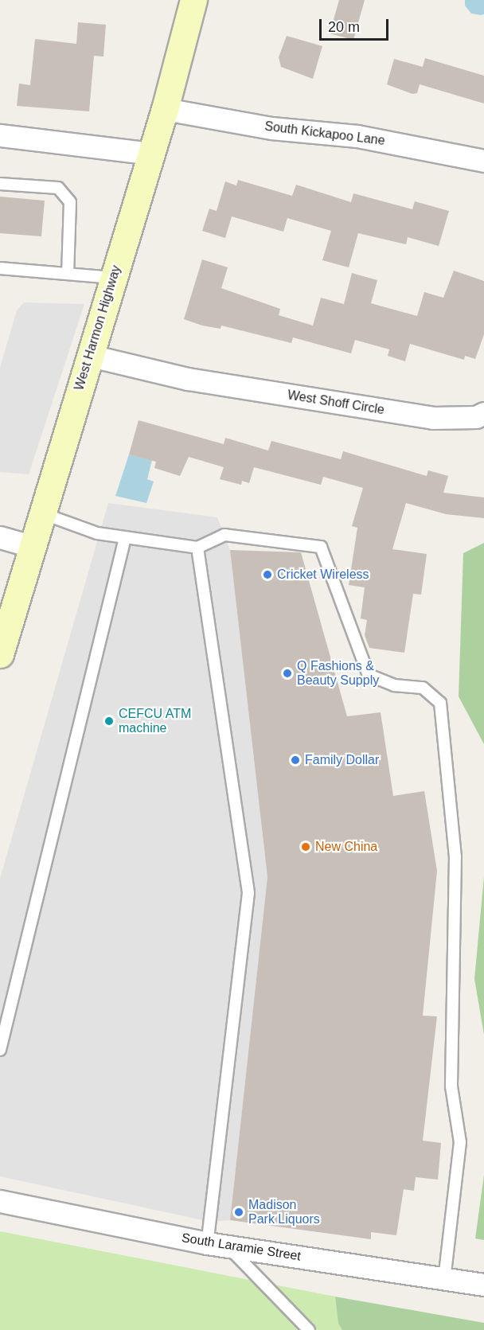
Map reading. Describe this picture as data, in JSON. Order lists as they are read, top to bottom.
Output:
{
  "streets": {
    "main road": ["West Harmon Highway"],
    "street": ["South Kickapoo Lane", "West Shoff Circle", "South Laramie Street"]
  },
  "crossings": [
    ["South Kickapoo Lane", "West Harmon Highway"],
    ["West Harmon Highway", "West Shoff Circle"]
  ],
  "places": [
    "Cricket Wireless",
    "Q Fashions & Beauty Supply",
    "CEFCU ATM machine",
    "Family Dollar",
    "New China",
    "Madison Park Liquors"
  ],
  "scale_bar": "20 m"
}
